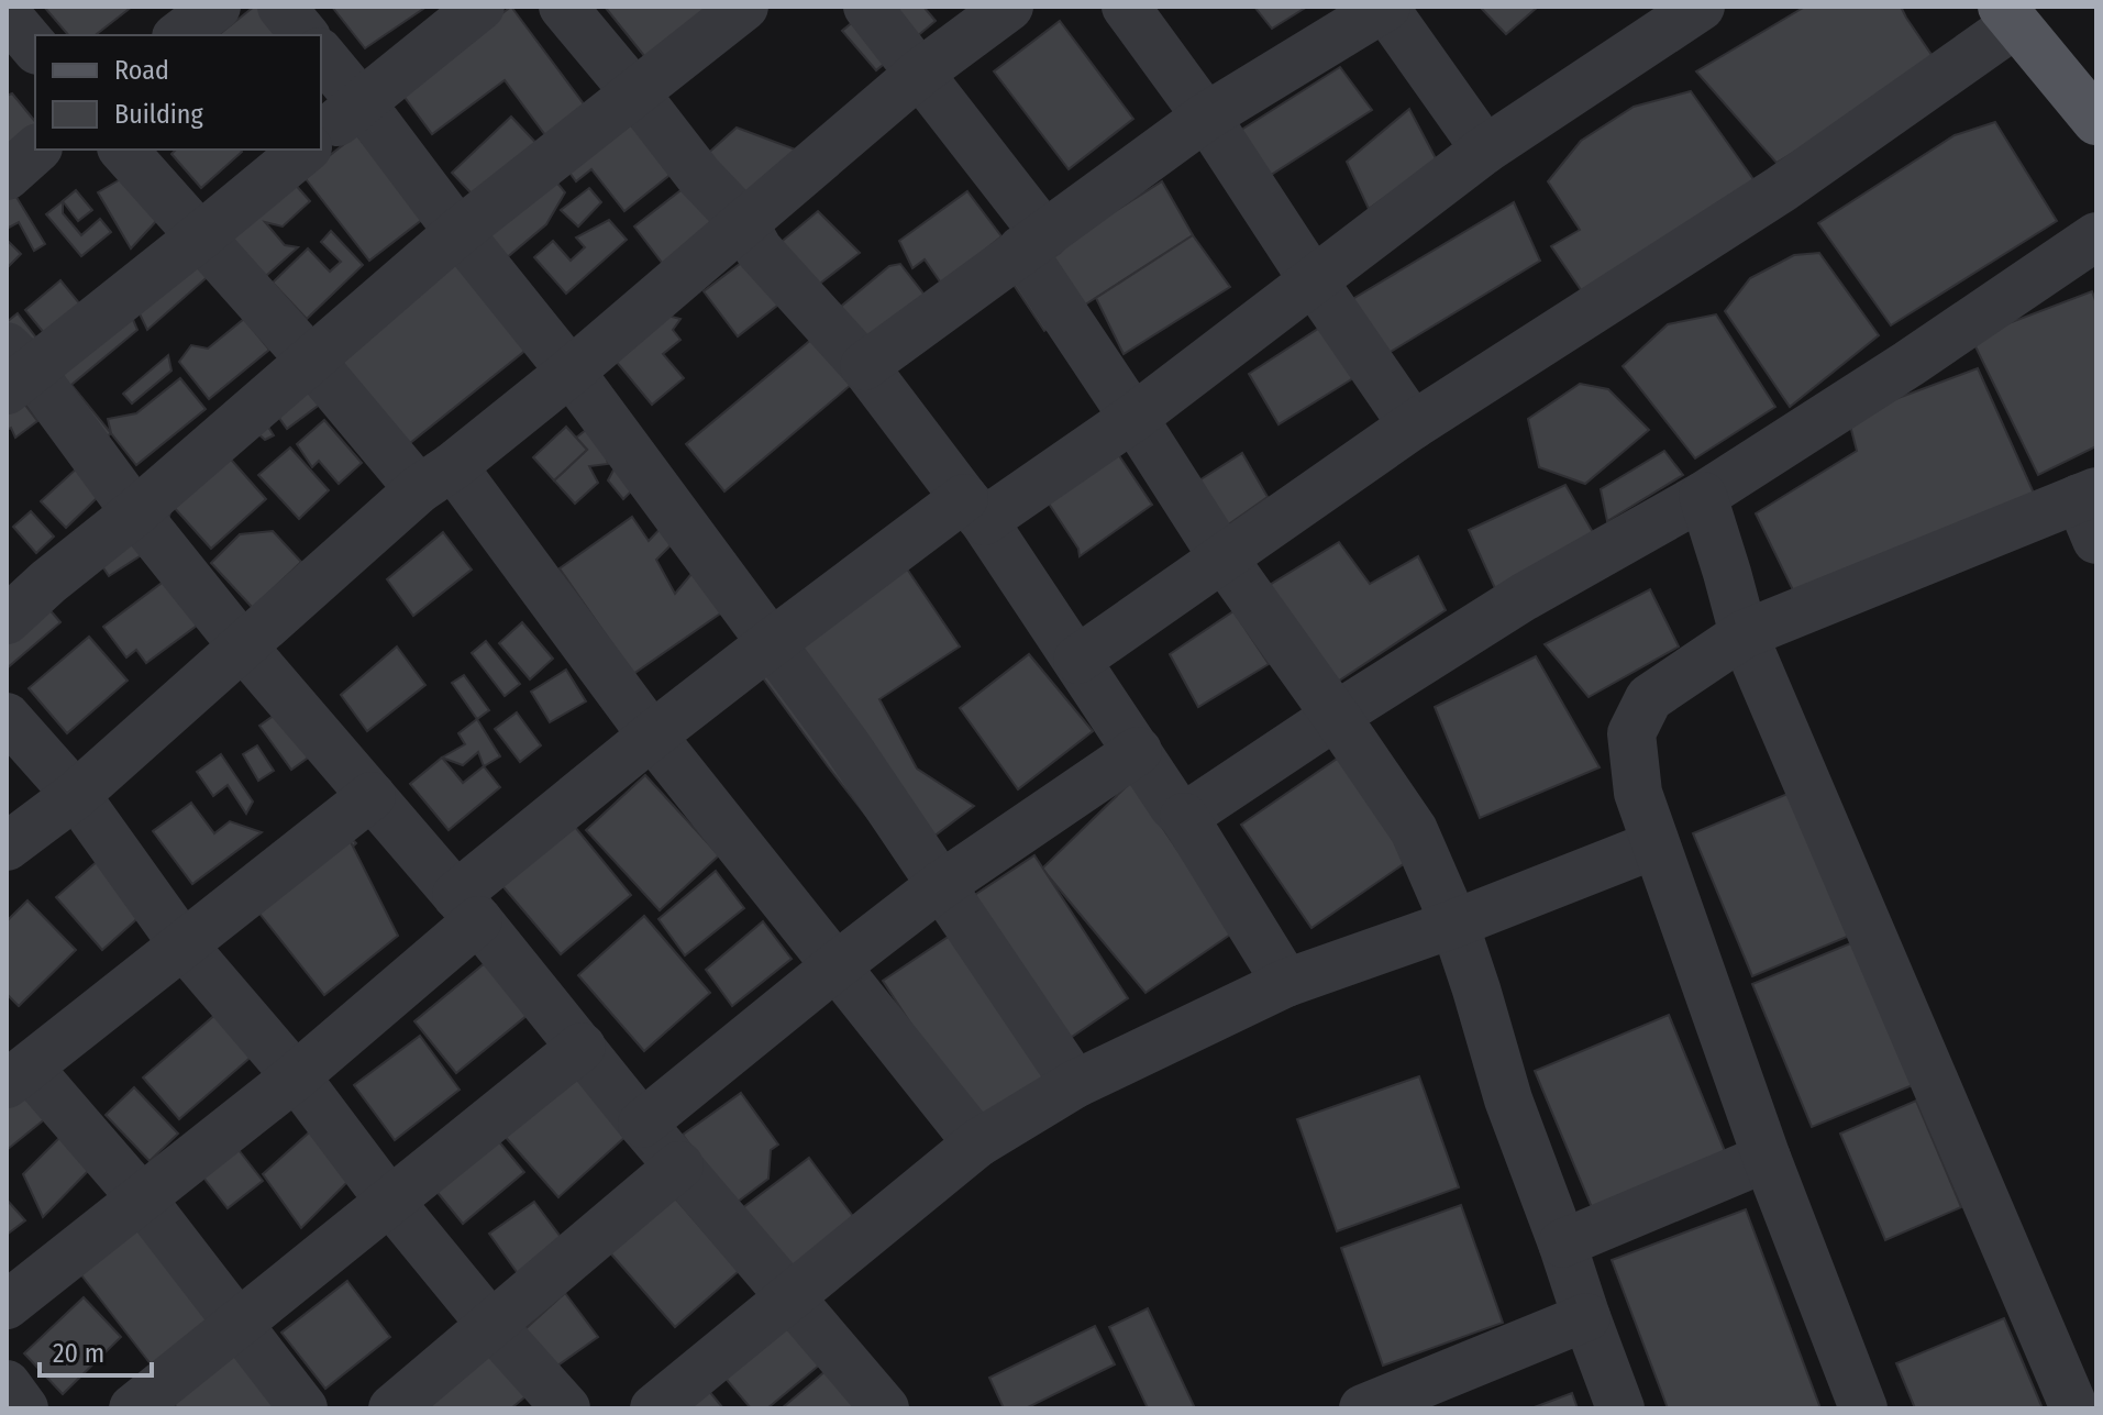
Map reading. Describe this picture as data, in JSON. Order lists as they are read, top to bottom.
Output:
{
  "legend": ["Road", "Building"],
  "scale_bar": "20 m"
}
